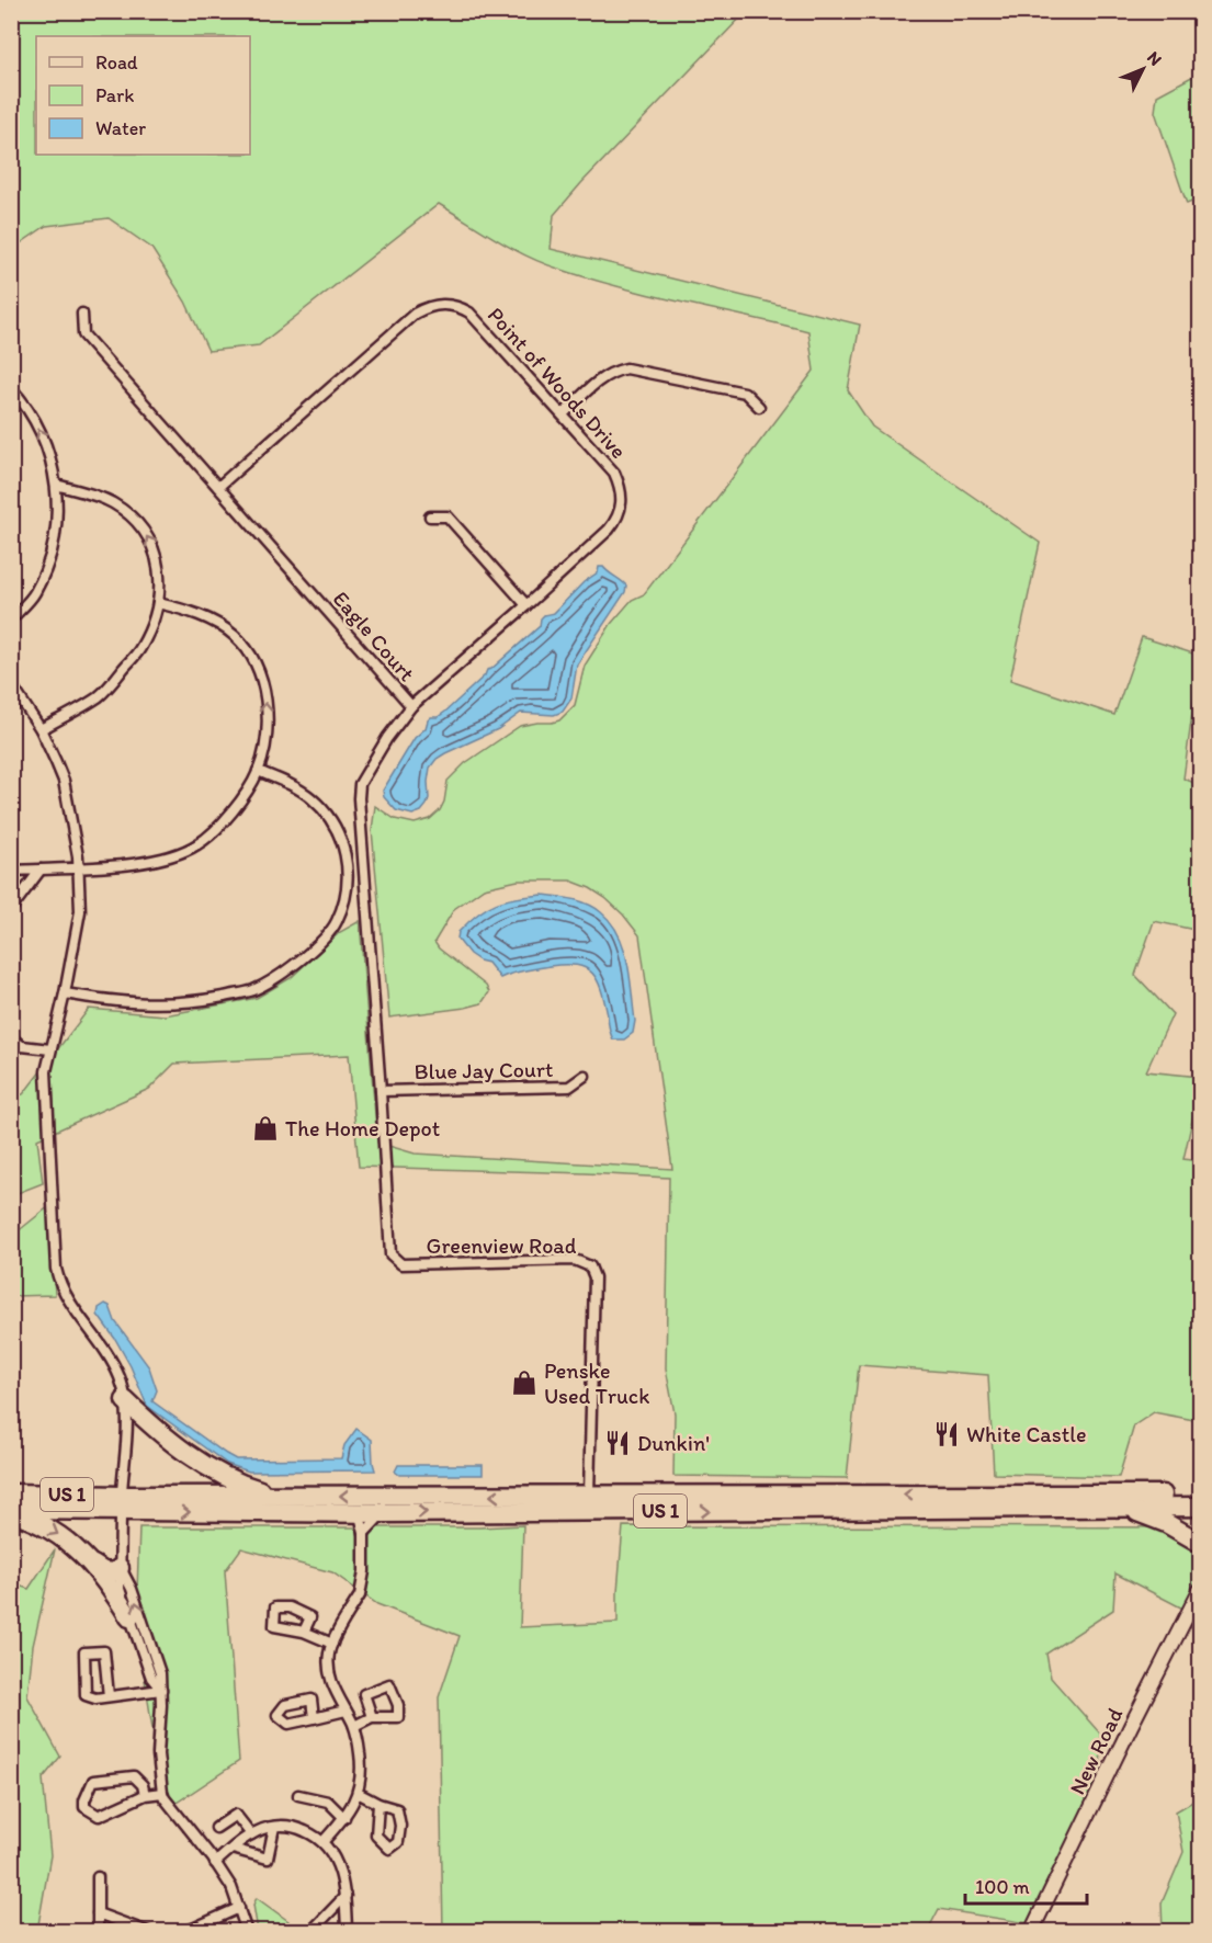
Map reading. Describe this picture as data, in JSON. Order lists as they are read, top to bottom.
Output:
{
  "streets": {
    "highway": ["US 1"],
    "street": [
      "Point of Woods Drive",
      "Eagle Court",
      "Blue Jay Court",
      "Greenview Road",
      "New Road"
    ]
  },
  "crossings": [
    ["Point of Woods Drive", "Eagle Court"],
    ["Eagle Court", "Blue Jay Court"],
    ["Eagle Court", "Greenview Road"],
    ["Blue Jay Court", "Greenview Road"],
    ["Greenview Road", "US 1"]
  ],
  "places": {
    "shop": ["The Home Depot", "Penske Used Truck"],
    "restaurant": ["White Castle", "Dunkin'"]
  },
  "legend": ["Road", "Park", "Water"],
  "scale_bar": "100 m",
  "north": "top right"
}
